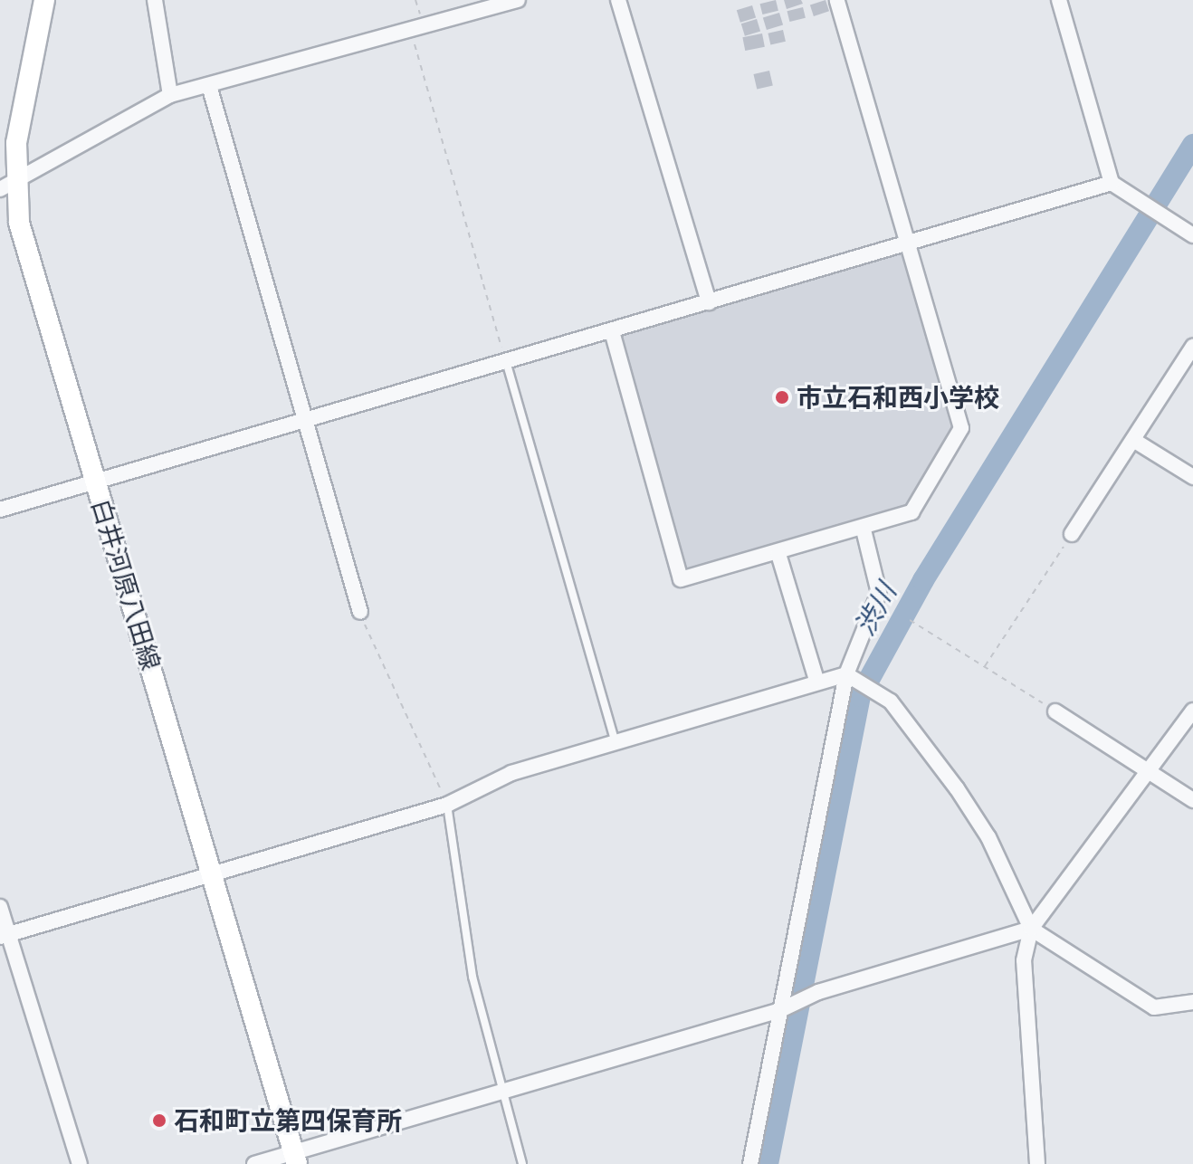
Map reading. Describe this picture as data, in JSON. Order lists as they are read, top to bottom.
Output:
{
  "streets": {
    "main road": ["白井河原八田線"]
  },
  "water": ["渋川"],
  "places": ["市立石和西小学校", "石和町立第四保育所"]
}
